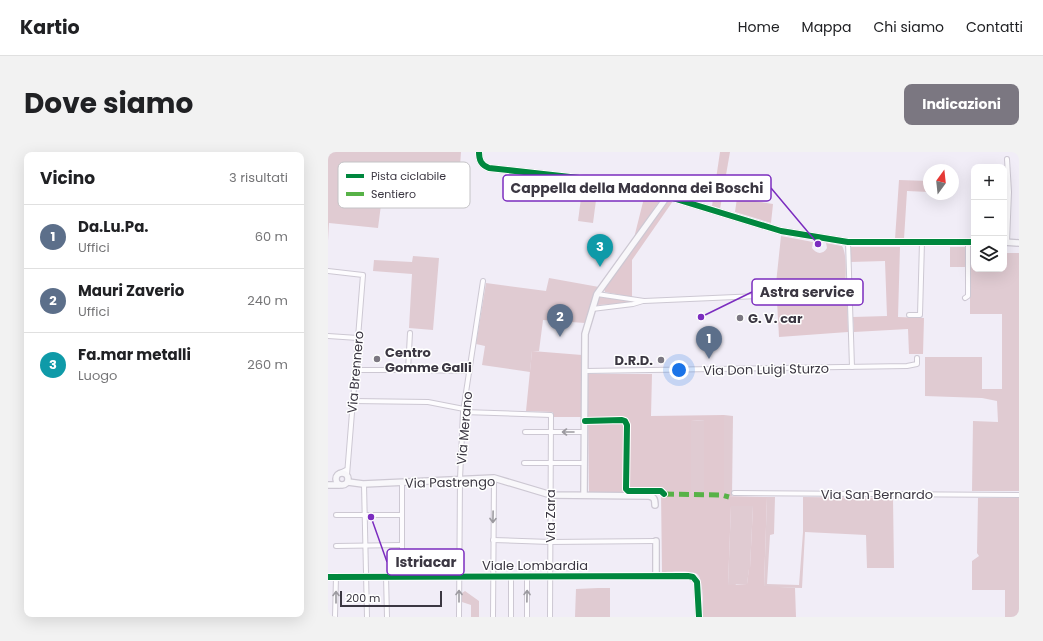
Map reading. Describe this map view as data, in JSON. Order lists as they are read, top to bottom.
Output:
{
  "streets": {
    "street": [
      "Via Don Luigi Sturzo",
      "Via Brennero",
      "Via Merano",
      "Via Pastrengo",
      "Via San Bernardo",
      "Via Zara",
      "Viale Lombardia"
    ]
  },
  "crossings": [
    ["Via Merano", "Via Pastrengo"],
    ["Via Merano", "Via Zara"],
    ["Via Merano", "Viale Lombardia"],
    ["Via Pastrengo", "Via Zara"],
    ["Via Zara", "Viale Lombardia"]
  ],
  "places": [
    "Cappella della Madonna dei Boschi",
    "Astra service",
    "G. V. car",
    "Centro Gomme Galli",
    "D.R.D.",
    "Istriacar"
  ],
  "legend": ["Pista ciclabile", "Sentiero"],
  "scale_bar": "200 m",
  "north": "top",
  "page": {
    "header": "Kartio",
    "nav": [
      "Home",
      "Mappa",
      "Chi siamo",
      "Contatti"
    ],
    "title": "Dove siamo",
    "buttons": "Indicazioni",
    "heading": ["Vicino", "3 risultati"],
    "map_buttons": ["+", "−"],
    "list": [
      {
        "mark": "1",
        "name": "Da.Lu.Pa.",
        "note": "Uffici",
        "value": "60 m"
      },
      {
        "mark": "2",
        "name": "Mauri Zaverio",
        "note": "Uffici",
        "value": "240 m"
      },
      {
        "mark": "3",
        "name": "Fa.mar metalli",
        "note": "Luogo",
        "value": "260 m"
      }
    ],
    "pins": ["3", "2", "1"],
    "scale": "200 m"
  }
}
